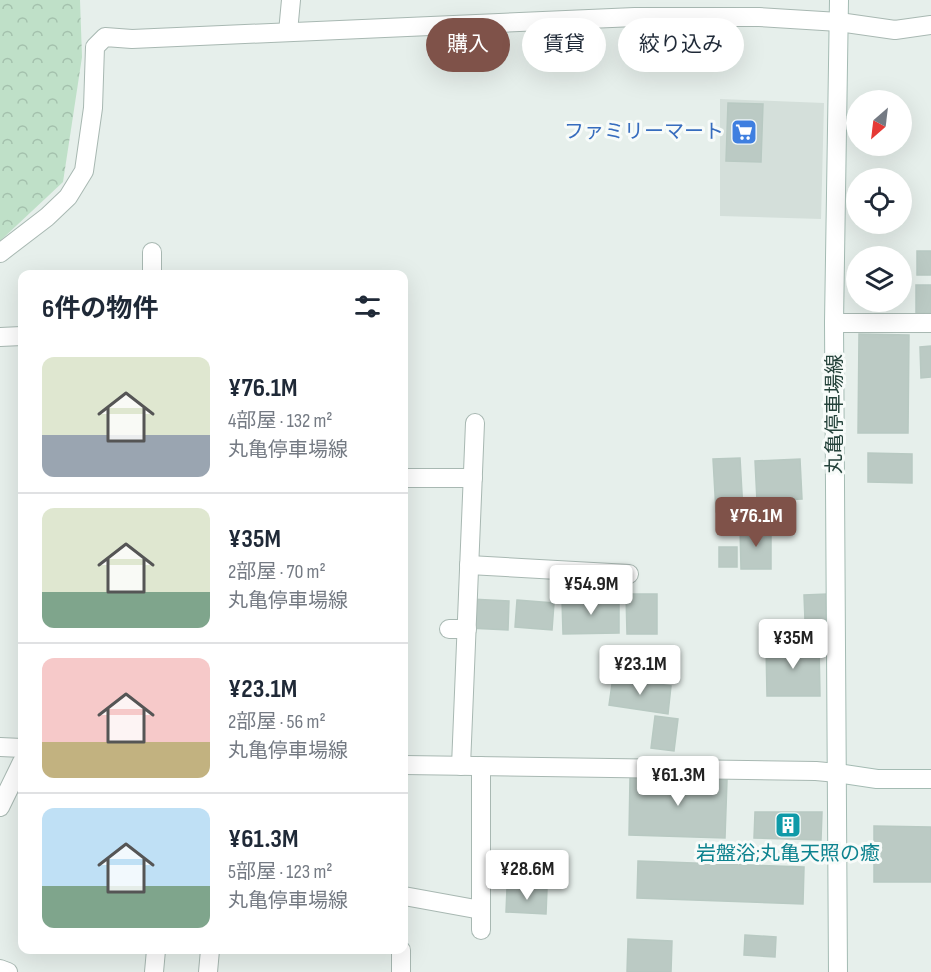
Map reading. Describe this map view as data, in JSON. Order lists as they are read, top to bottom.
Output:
{
  "streets": {
    "street": ["丸亀停車場線"]
  },
  "places": {
    "supermarket": ["ファミリーマート"],
    "building": ["岩盤浴;丸亀天照の癒"]
  },
  "north": "bottom left",
  "page": {
    "chip": ["購入", "賃貸", "絞り込み"],
    "heading": "6件の物件",
    "list": [
      {
        "name": "¥76.1M",
        "note": "4部屋 · 132 m² · 丸亀停車場線"
      },
      {
        "name": "¥35M",
        "note": "2部屋 · 70 m² · 丸亀停車場線"
      },
      {
        "name": "¥23.1M",
        "note": "2部屋 · 56 m² · 丸亀停車場線"
      },
      {
        "name": "¥61.3M",
        "note": "5部屋 · 123 m² · 丸亀停車場線"
      }
    ],
    "price": [
      "¥76.1M",
      "¥54.9M",
      "¥35M",
      "¥23.1M",
      "¥61.3M",
      "¥28.6M"
    ]
  }
}
